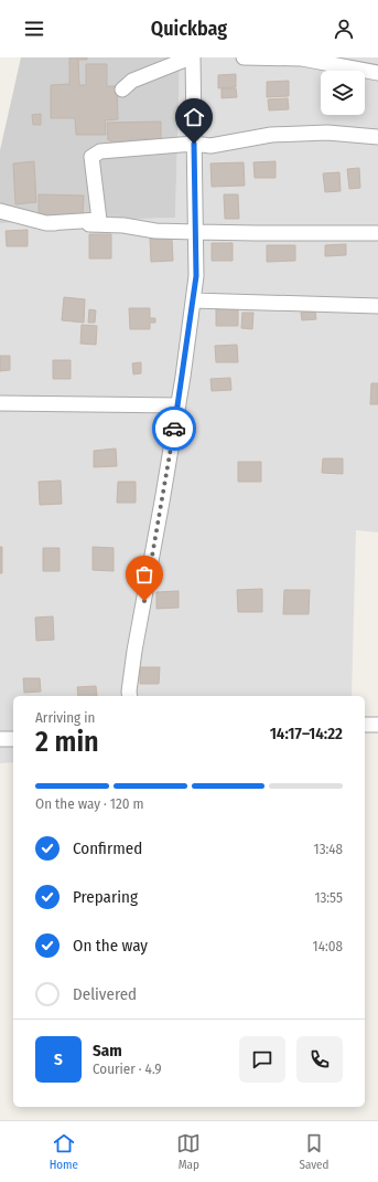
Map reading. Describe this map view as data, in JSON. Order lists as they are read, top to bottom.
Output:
{
  "page": {
    "header": "Quickbag",
    "heading": ["2 min", "Arriving in", "14:17–14:22"],
    "panel": ["Sam", "Courier · 4.9"],
    "bar": "On the way · 120 m",
    "list": [
      ["Confirmed", "13:48"],
      ["Preparing", "13:55"],
      ["On the way", "14:08"],
      "Delivered"
    ],
    "round": "S",
    "tabs": ["Home", "Map", "Saved"]
  }
}
